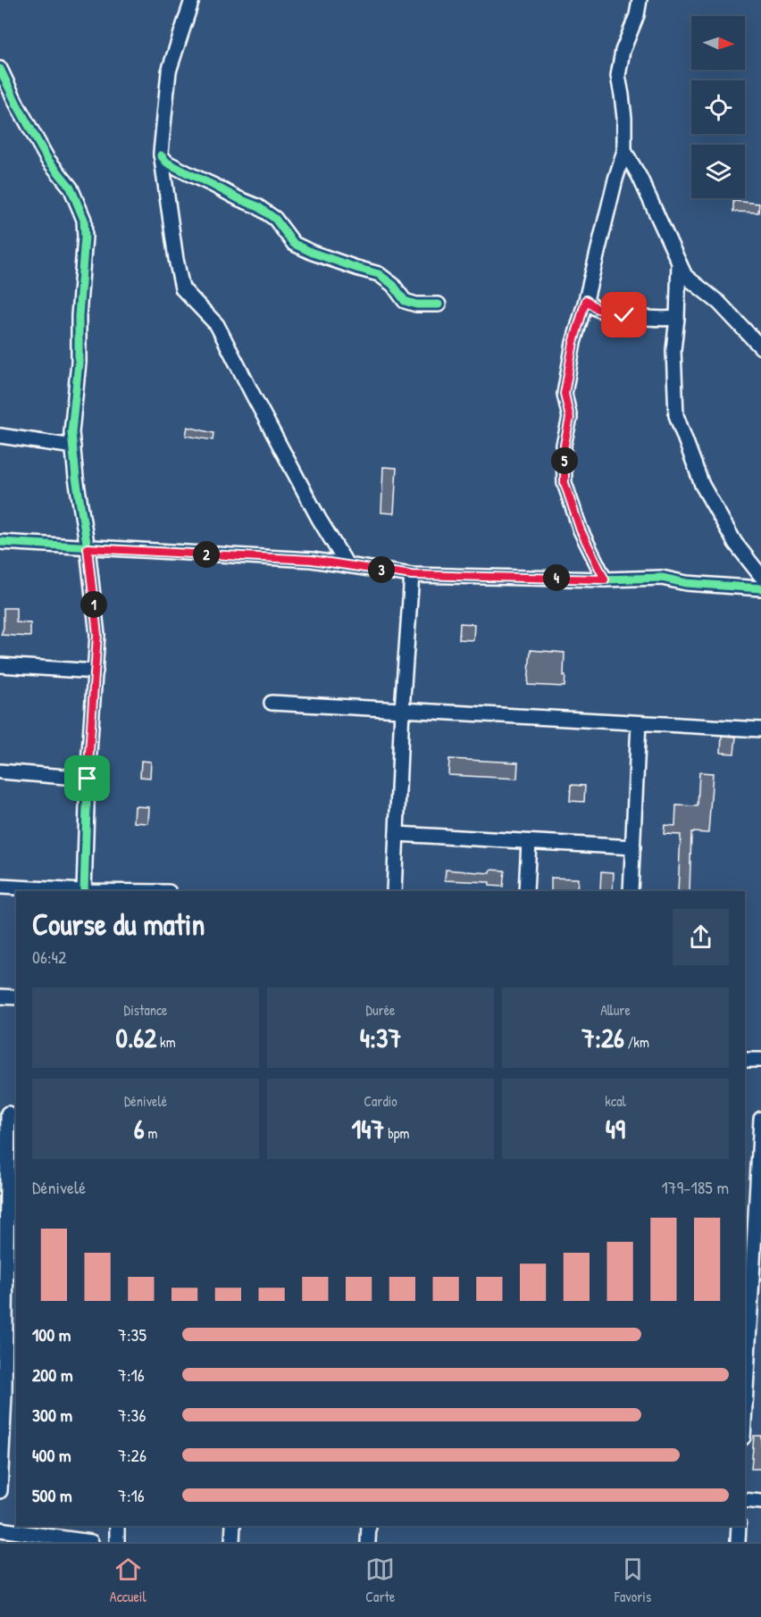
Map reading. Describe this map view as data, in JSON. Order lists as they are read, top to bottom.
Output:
{
  "north": "right",
  "page": {
    "pins": [
      "5",
      "2",
      "3",
      "4",
      "1"
    ],
    "heading": ["Course du matin", "06:42"],
    "stats": [
      ["Distance", "0.62 km"],
      ["Durée", "4:37"],
      ["Allure", "7:26 /km"],
      ["Dénivelé", "6 m"],
      ["Cardio", "147 bpm"],
      ["kcal", "49"]
    ],
    "chart": ["Dénivelé", "179–185 m"],
    "list": [
      {
        "name": "100 m",
        "note": "7:35"
      },
      {
        "name": "200 m",
        "note": "7:16"
      },
      {
        "name": "300 m",
        "note": "7:36"
      },
      {
        "name": "400 m",
        "note": "7:26"
      },
      {
        "name": "500 m",
        "note": "7:16"
      }
    ],
    "tabs": ["Accueil", "Carte", "Favoris"]
  }
}
